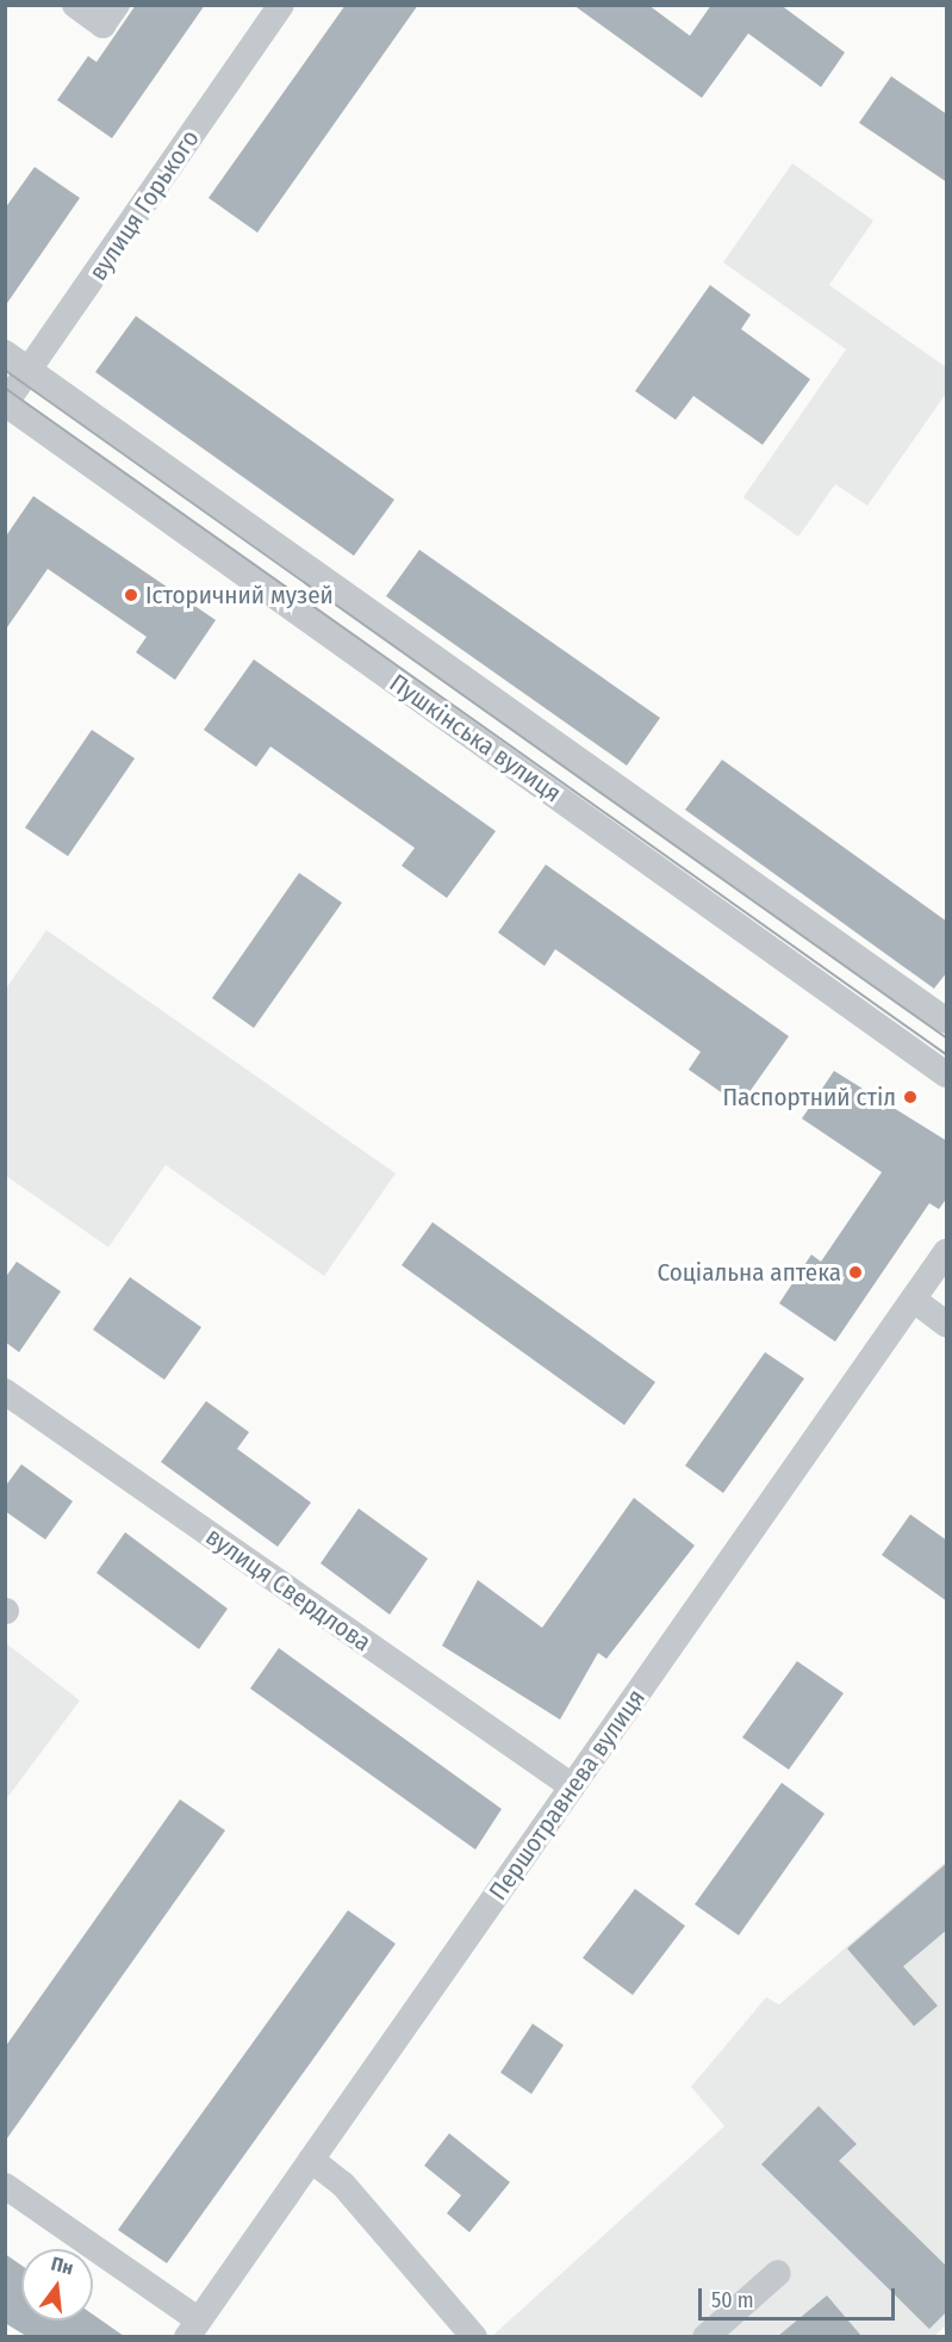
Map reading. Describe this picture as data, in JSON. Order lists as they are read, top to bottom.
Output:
{
  "streets": {
    "street": [
      "вулиця Горького",
      "Пушкінська вулиця",
      "вулиця Свердлова",
      "Першотравнева вулиця"
    ]
  },
  "crossings": [
    ["вулиця Горького", "Пушкінська вулиця"],
    ["вулиця Свердлова", "Першотравнева вулиця"]
  ],
  "places": ["Історичний музей", "Паспортний стіл", "Соціальна аптека"],
  "scale_bar": "50 m",
  "north": "top"
}
